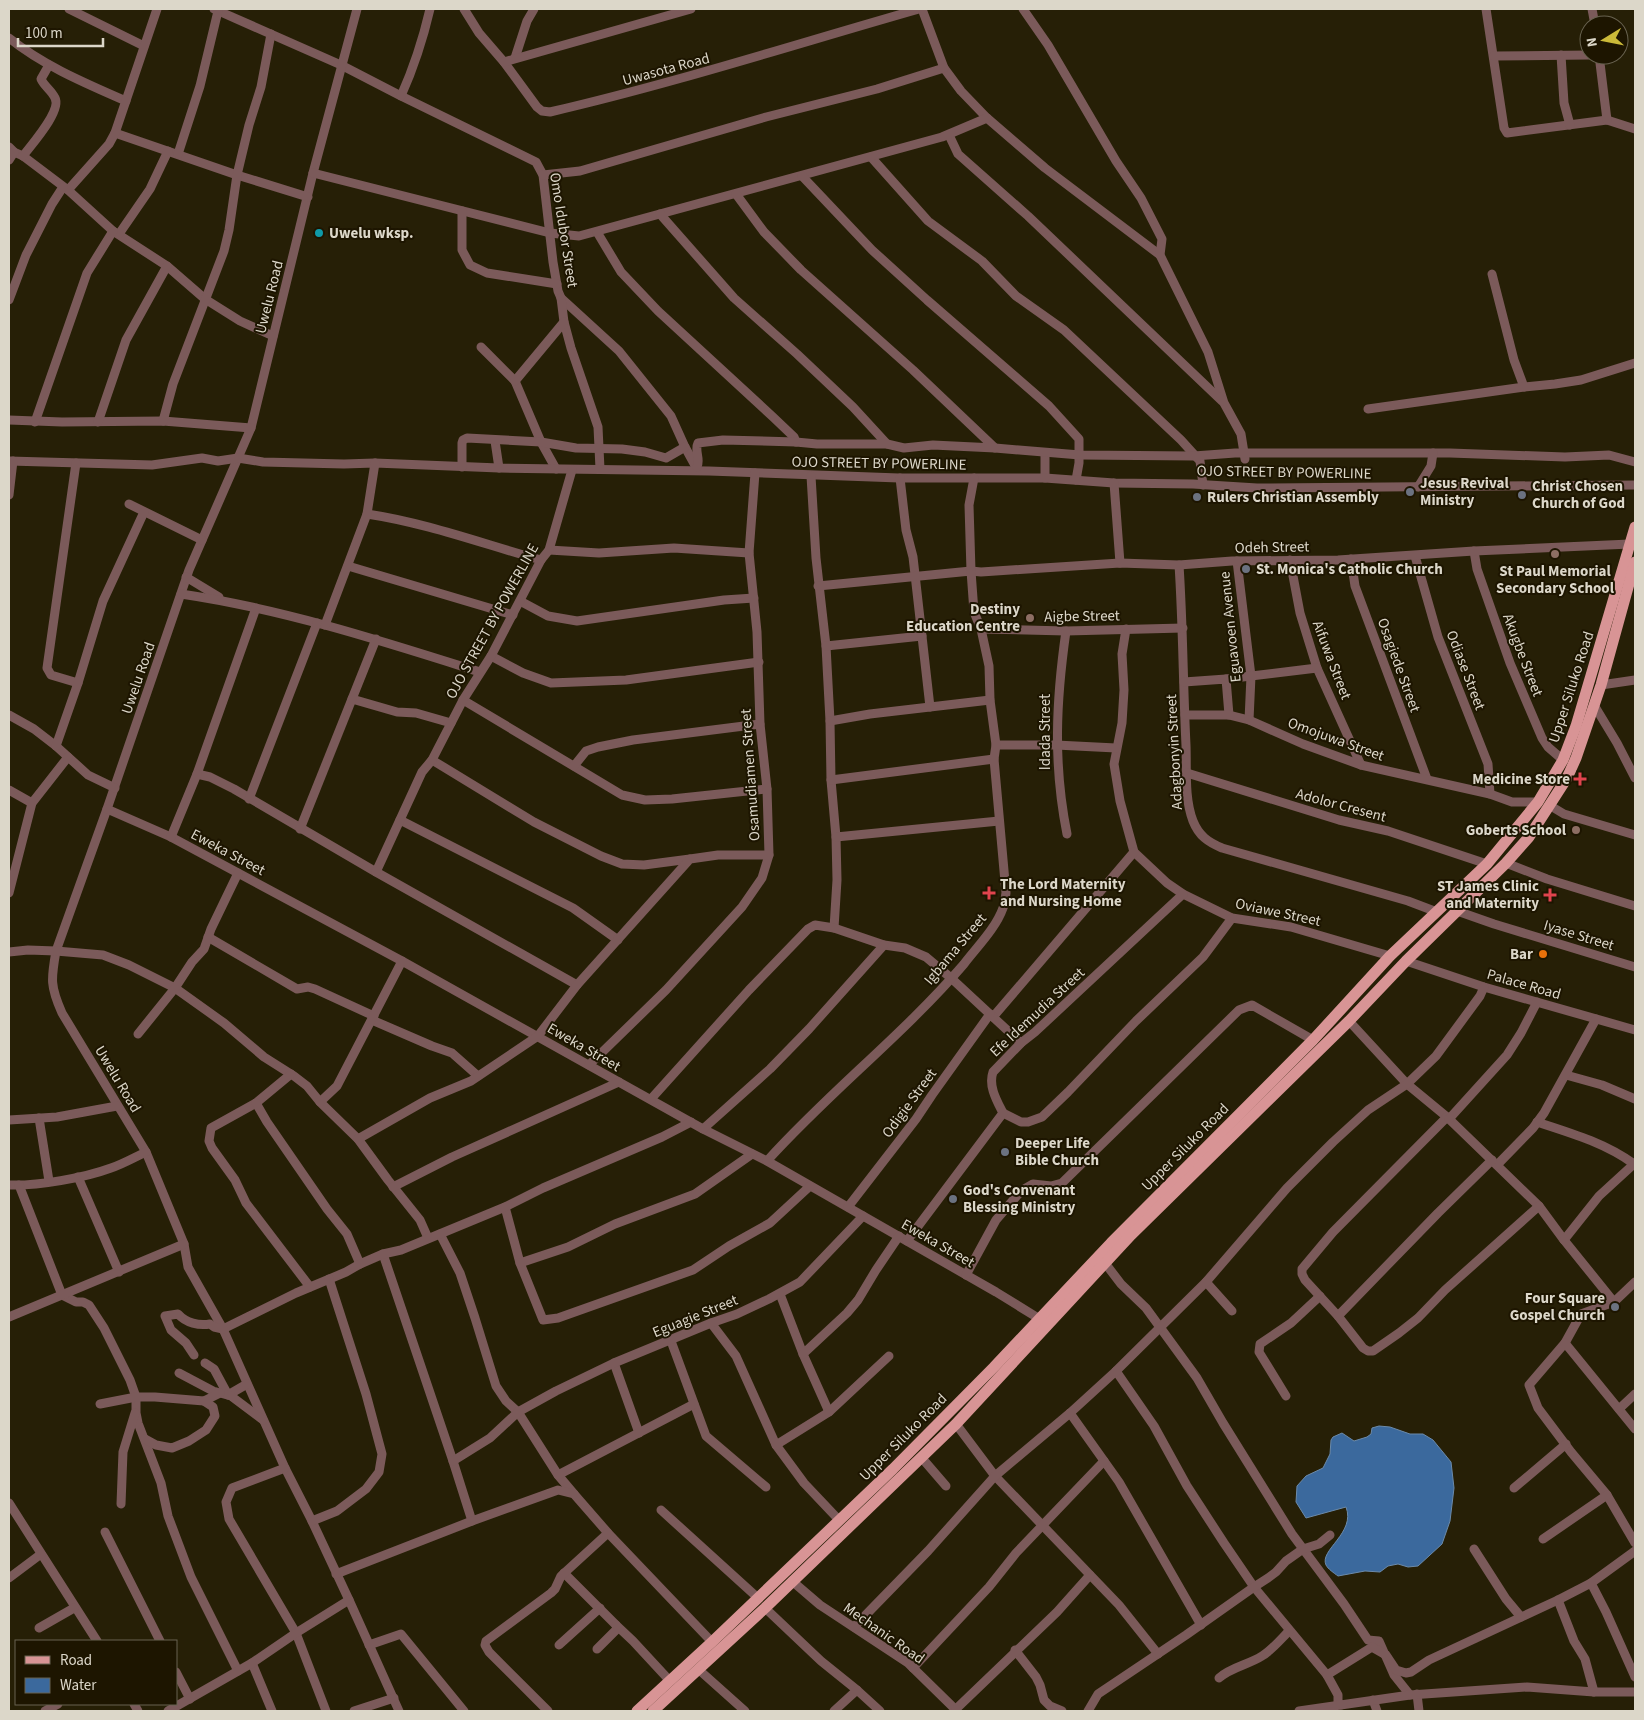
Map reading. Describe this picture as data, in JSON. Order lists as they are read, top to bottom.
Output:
{
  "streets": {
    "main road": ["Upper Siluko Road"],
    "street": [
      "Uwasota Road",
      "Omo Idubor Street",
      "Uwelu Road",
      "OJO STREET BY POWERLINE",
      "Odeh Street",
      "Aigbe Street",
      "Eguavoen Avenue",
      "Akugbe Street",
      "Aifuwa Street",
      "Osagiede Street",
      "Odiase Street",
      "Idada Street",
      "Omojuwa Street",
      "Adagbonyin Street",
      "Osamudiamen Street",
      "Adolor Cresent",
      "Eweka Street",
      "Oviawe Street",
      "Iyase Street",
      "Igbama Street",
      "Palace Road",
      "Efe Idemudia Street",
      "Odigie Street",
      "Eguagie Street",
      "Mechanic Road"
    ]
  },
  "crossings": [
    ["Omo Idubor Street", "Uwelu Road"],
    ["Omo Idubor Street", "OJO STREET BY POWERLINE"],
    ["Uwelu Road", "Eweka Street"],
    ["OJO STREET BY POWERLINE", "Osamudiamen Street"],
    ["OJO STREET BY POWERLINE", "Igbama Street"],
    ["Odeh Street", "Eguavoen Avenue"],
    ["Odeh Street", "Akugbe Street"],
    ["Odeh Street", "Aifuwa Street"],
    ["Odeh Street", "Osagiede Street"],
    ["Odeh Street", "Odiase Street"],
    ["Odeh Street", "Upper Siluko Road"],
    ["Odeh Street", "Adagbonyin Street"],
    ["Odeh Street", "Igbama Street"],
    ["Aigbe Street", "Idada Street"],
    ["Aigbe Street", "Adagbonyin Street"],
    ["Aigbe Street", "Igbama Street"],
    ["Eguavoen Avenue", "Omojuwa Street"],
    ["Akugbe Street", "Upper Siluko Road"],
    ["Aifuwa Street", "Omojuwa Street"],
    ["Osagiede Street", "Omojuwa Street"],
    ["Odiase Street", "Omojuwa Street"],
    ["Upper Siluko Road", "Omojuwa Street"],
    ["Upper Siluko Road", "Adagbonyin Street"],
    ["Upper Siluko Road", "Adolor Cresent"],
    ["Upper Siluko Road", "Eweka Street"],
    ["Upper Siluko Road", "Oviawe Street"],
    ["Upper Siluko Road", "Iyase Street"],
    ["Upper Siluko Road", "Palace Road"],
    ["Upper Siluko Road", "Mechanic Road"],
    ["Omojuwa Street", "Adagbonyin Street"],
    ["Adagbonyin Street", "Adolor Cresent"],
    ["Osamudiamen Street", "Eweka Street"],
    ["Eweka Street", "Igbama Street"],
    ["Eweka Street", "Odigie Street"],
    ["Eweka Street", "Eguagie Street"],
    ["Oviawe Street", "Efe Idemudia Street"],
    ["Oviawe Street", "Odigie Street"]
  ],
  "places": {
    "other": [
      "Uwelu wksp.",
      "Jesus Revival Ministry",
      "Christ Chosen Church of God",
      "Rulers Christian Assembly",
      "St Paul Memorial Secondary School",
      "St. Monica's Catholic Church",
      "Destiny Education Centre",
      "Goberts School",
      "Bar",
      "Deeper Life Bible Church",
      "God's Convenant Blessing Ministry",
      "Four Square Gospel Church"
    ],
    "health": ["Medicine Store", "The Lord Maternity and Nursing Home", "ST James Clinic and Maternity"]
  },
  "legend": ["Road", "Water"],
  "scale_bar": "100 m",
  "north": "left"
}
